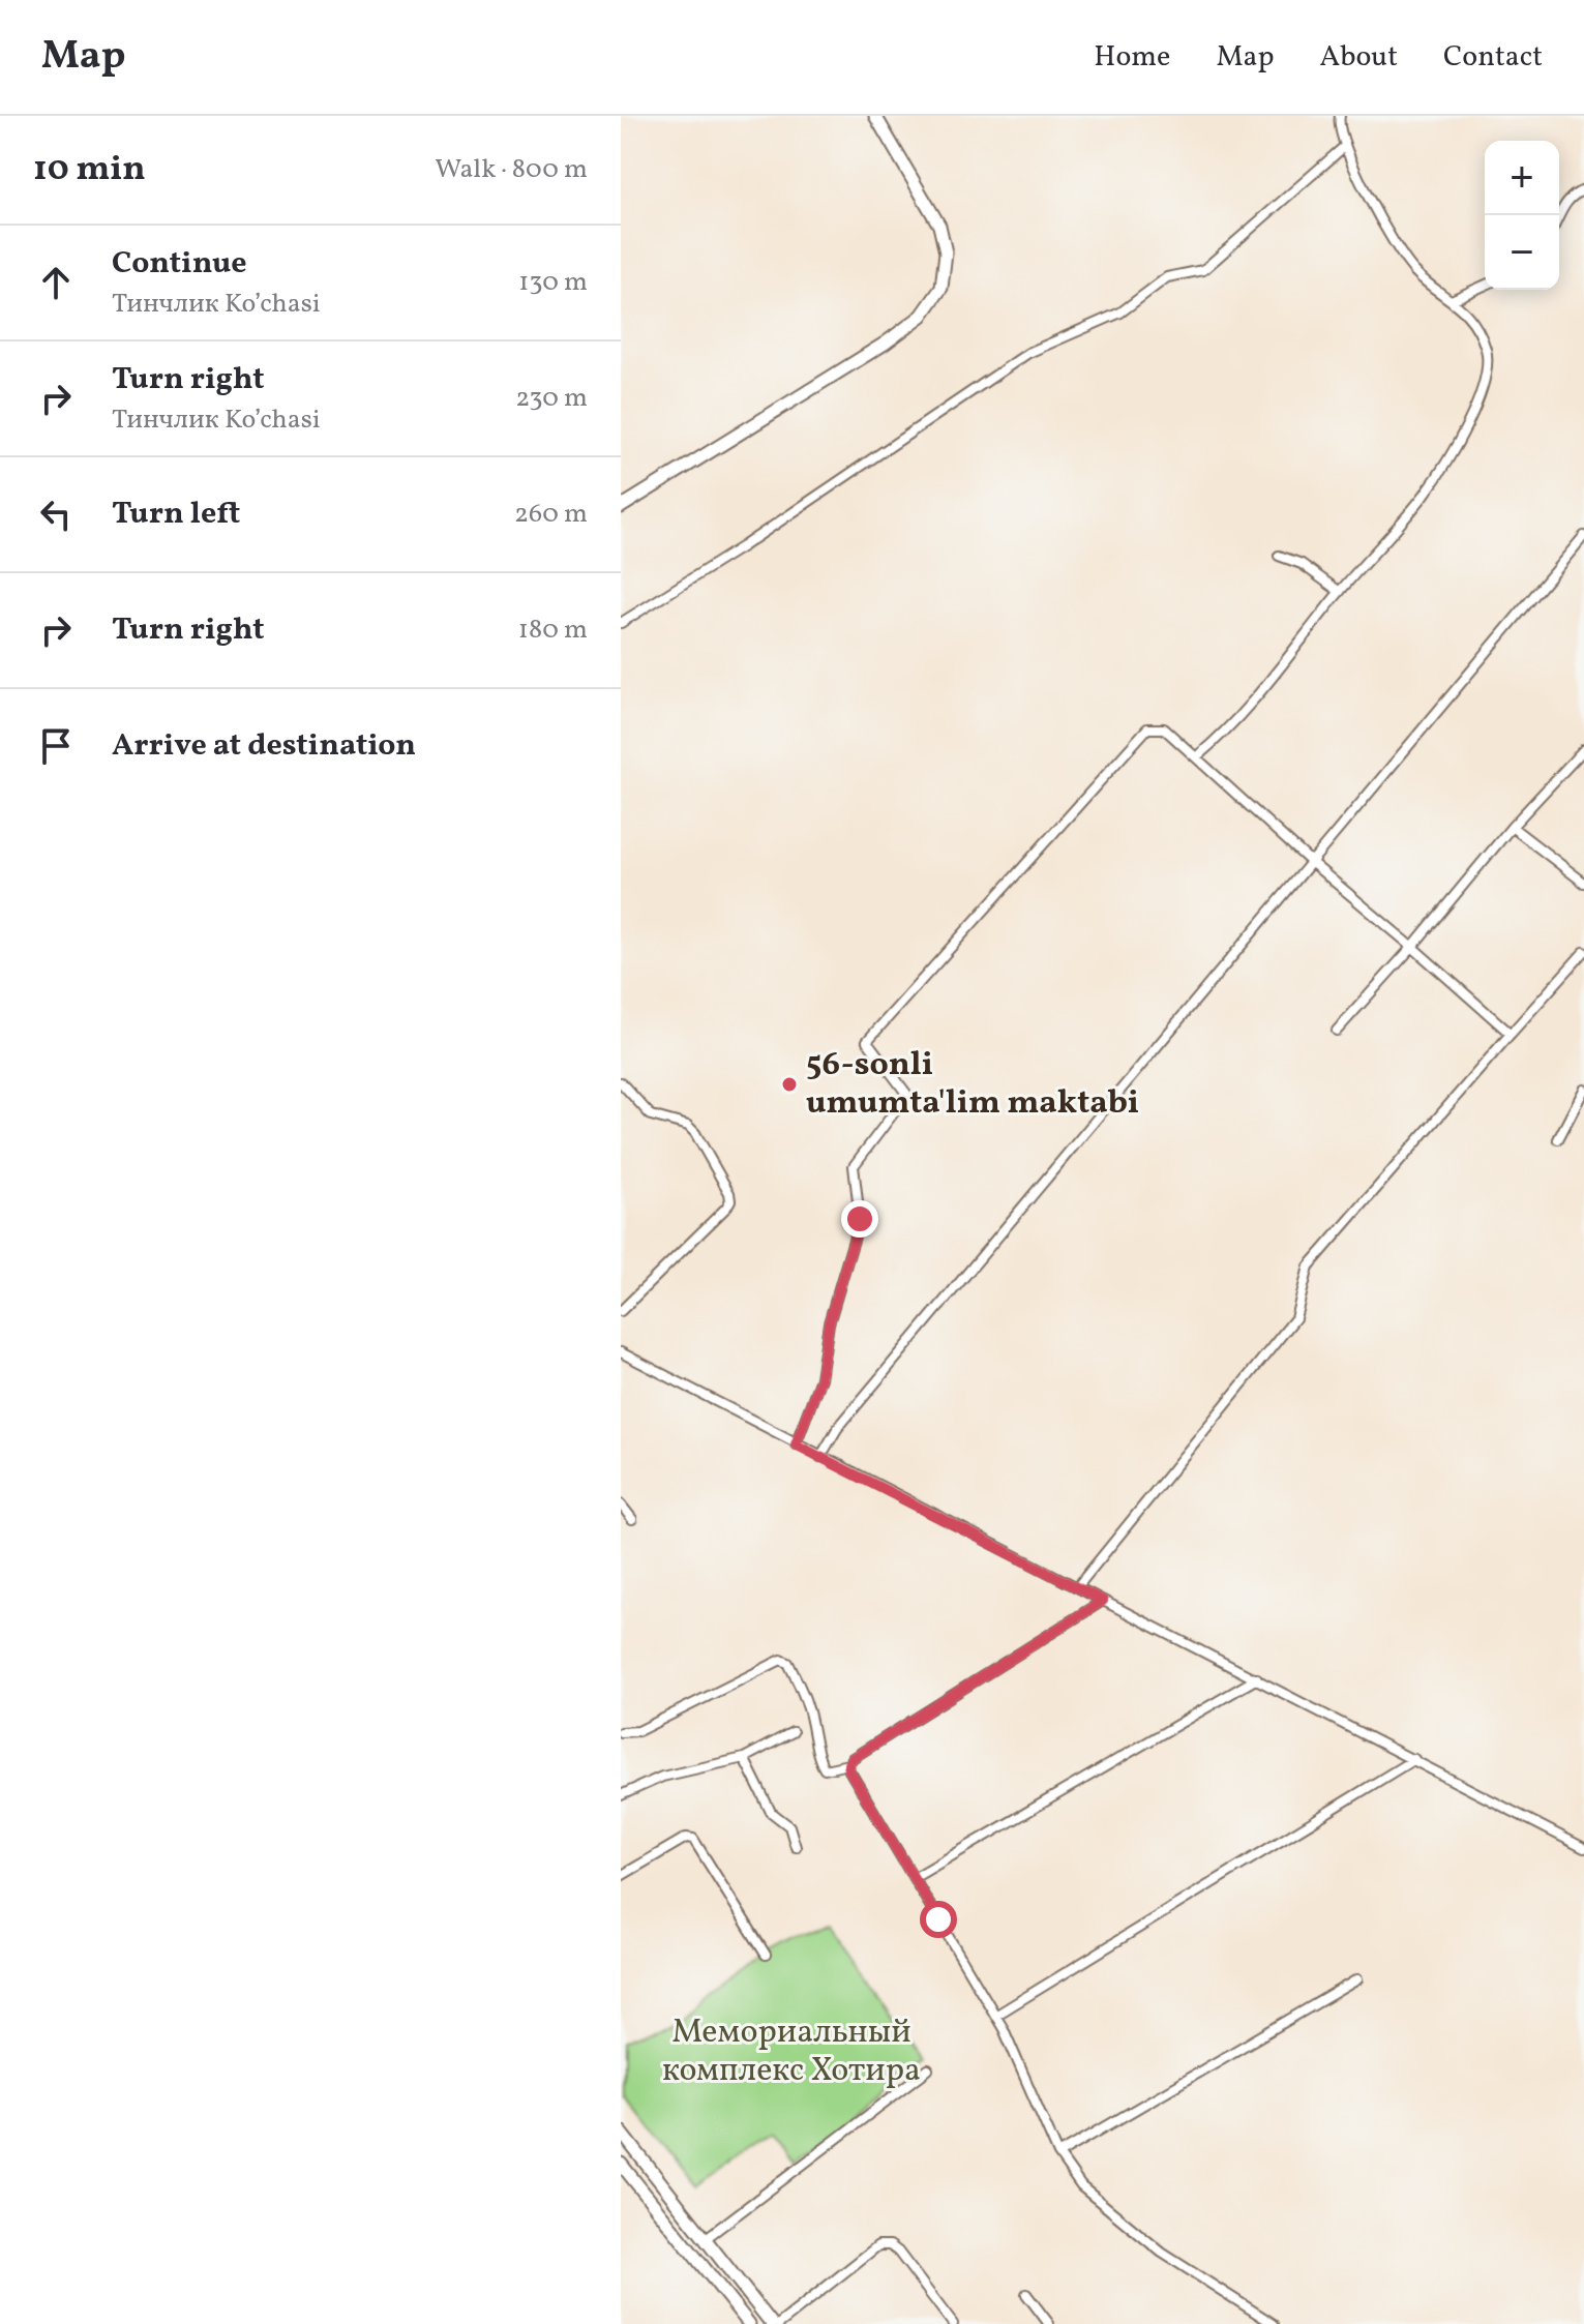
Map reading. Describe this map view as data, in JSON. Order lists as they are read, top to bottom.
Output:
{
  "parks": ["Мемориальный комплекс Хотира"],
  "places": ["56-sonli umumta'lim maktabi"],
  "page": {
    "header": "Map",
    "nav": [
      "Home",
      "Map",
      "About",
      "Contact"
    ],
    "heading": ["10 min", "Walk · 800 m"],
    "map_buttons": ["+", "−"],
    "list": [
      ["Continue", "Тинчлик Ko’chasi", "130 m"],
      ["Turn right", "Тинчлик Ko’chasi", "230 m"],
      ["Turn left", "260 m"],
      ["Turn right", "180 m"],
      "Arrive at destination"
    ]
  }
}
